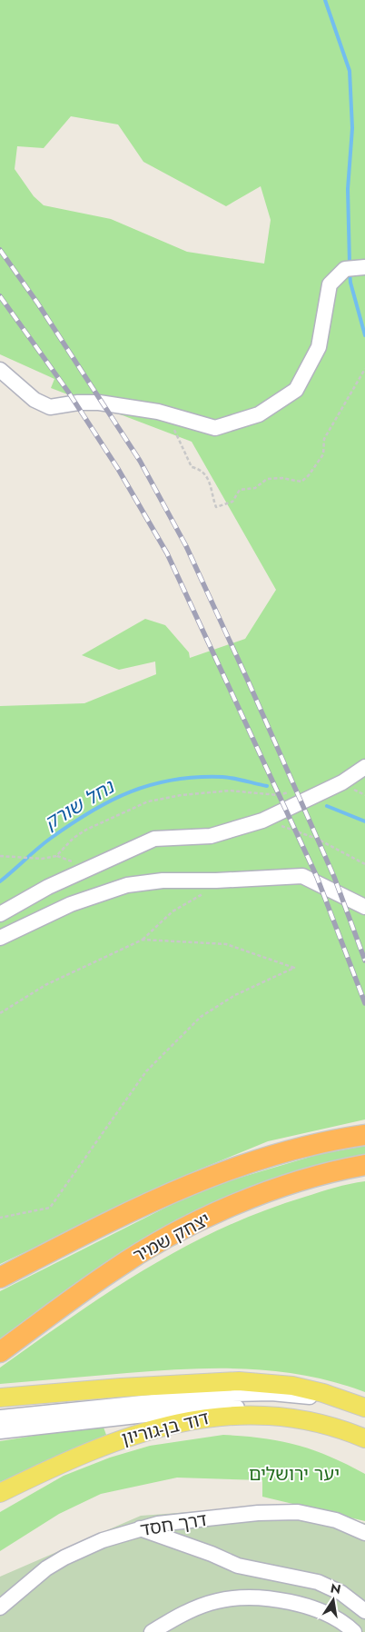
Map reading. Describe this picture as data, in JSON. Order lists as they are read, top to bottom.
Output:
{
  "streets": {
    "highway": ["יצחק שמיר"],
    "main road": ["דוד בן-גוריון"],
    "street": ["דרך חסד"]
  },
  "water": ["נחל שורק"],
  "parks": ["יער ירושלים"],
  "north": "top"
}
